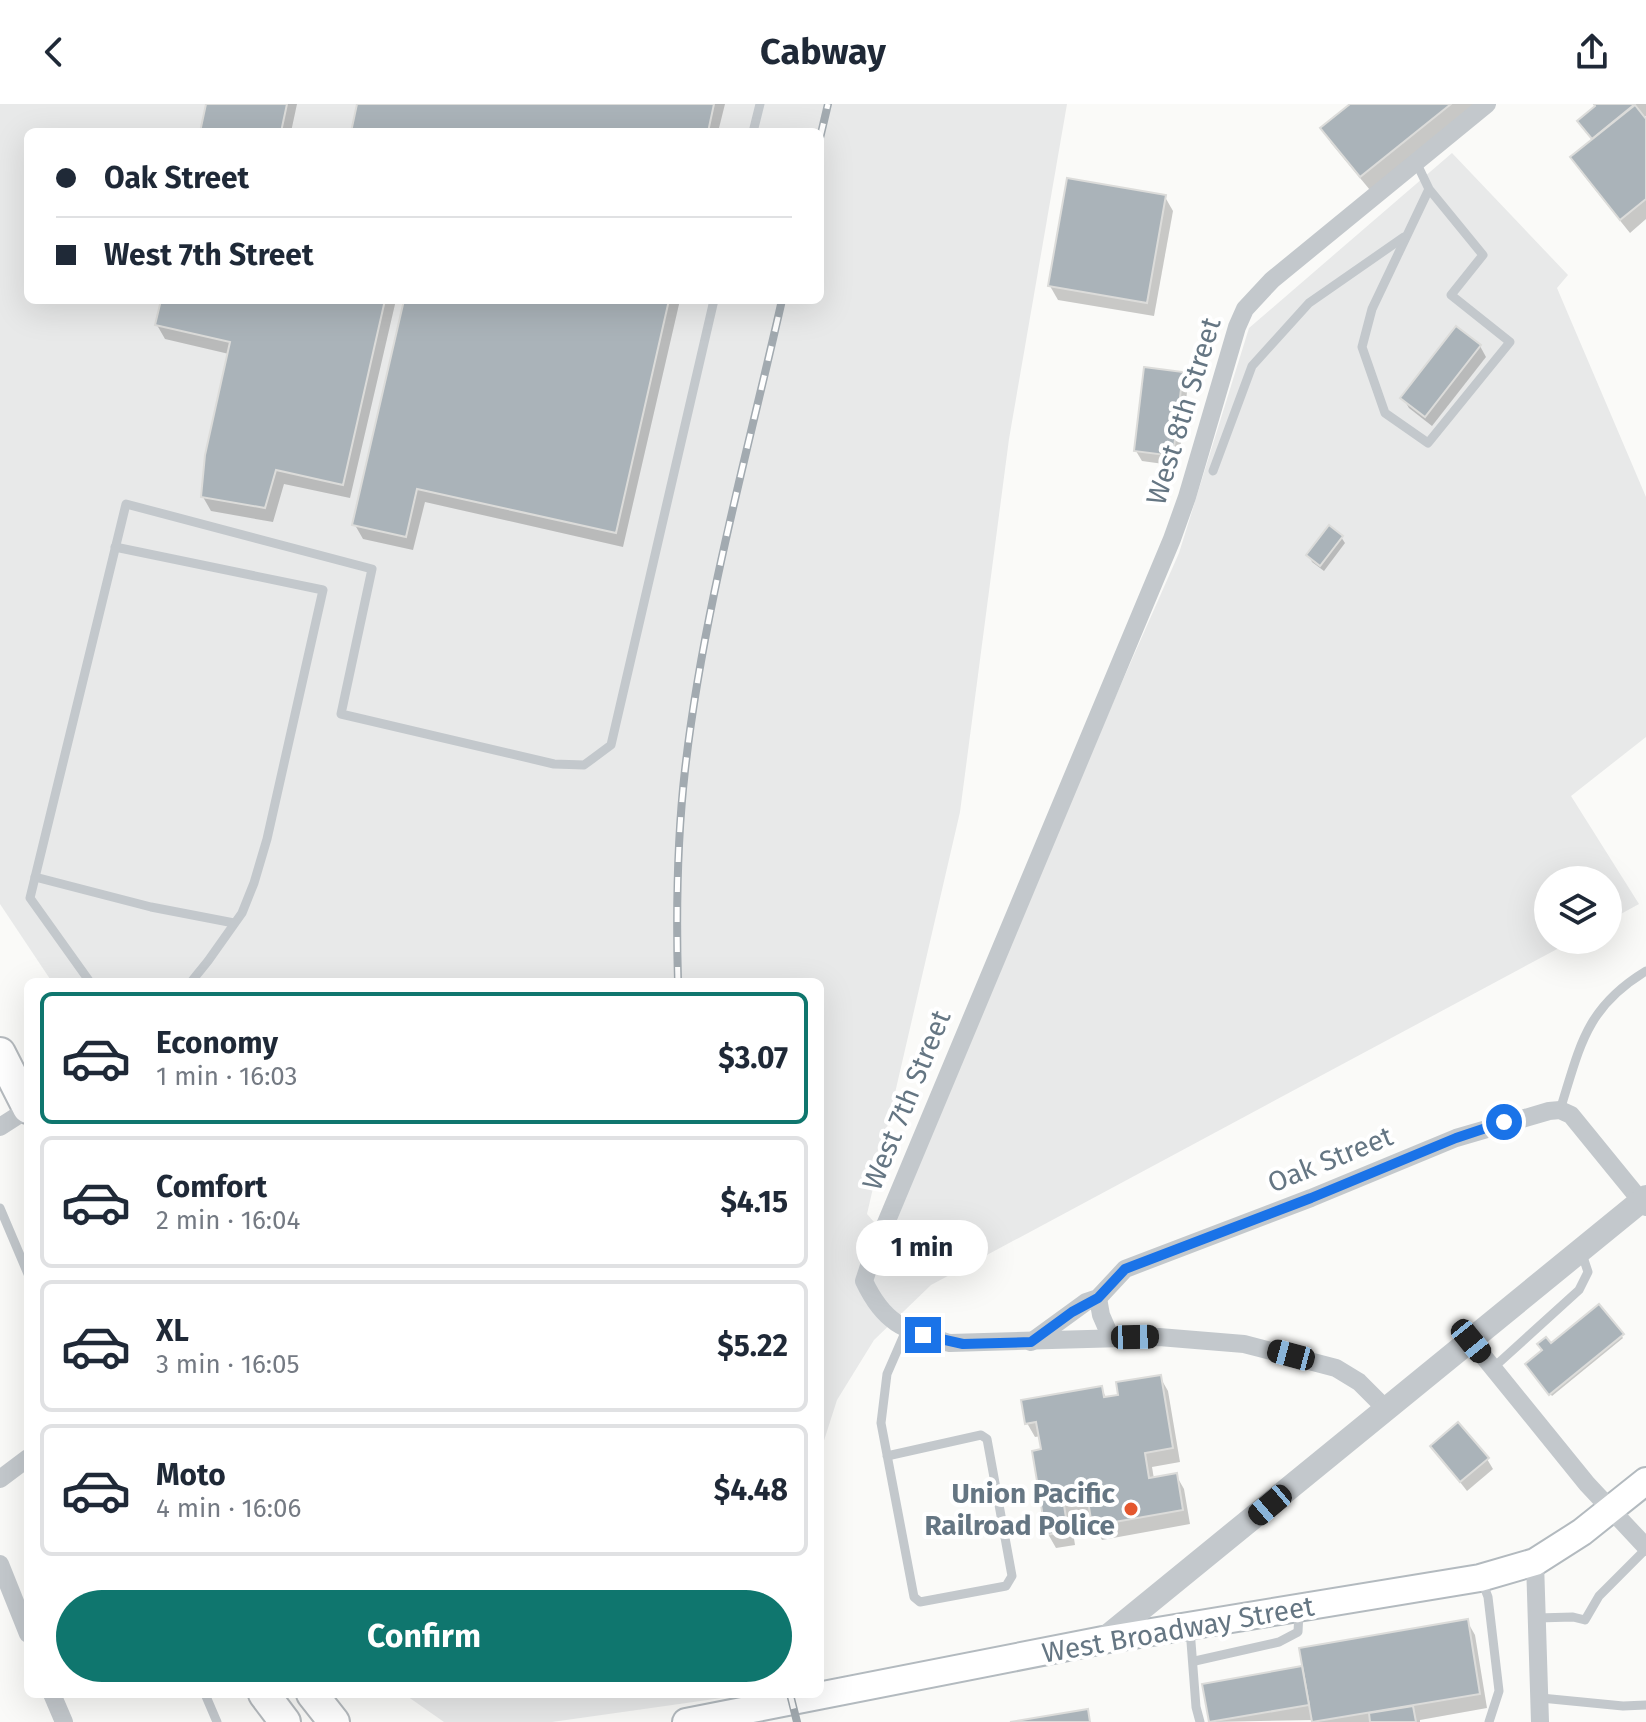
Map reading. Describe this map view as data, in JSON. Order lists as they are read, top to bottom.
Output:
{
  "streets": {
    "main road": ["West Broadway Street"],
    "street": ["West 8th Street", "West 7th Street", "Oak Street"]
  },
  "crossings": [
    ["West 8th Street", "West 7th Street"],
    ["West 7th Street", "Oak Street"]
  ],
  "places": ["Union Pacific Railroad Police"],
  "page": {
    "header": "Cabway",
    "banner": ["Oak Street", "West 7th Street"],
    "list": [
      {
        "name": "Economy",
        "note": "1 min · 16:03",
        "value": "$3.07"
      },
      {
        "name": "Comfort",
        "note": "2 min · 16:04",
        "value": "$4.15"
      },
      {
        "name": "XL",
        "note": "3 min · 16:05",
        "value": "$5.22"
      },
      {
        "name": "Moto",
        "note": "4 min · 16:06",
        "value": "$4.48"
      }
    ],
    "bubble": "1 min",
    "buttons": "Confirm"
  }
}
